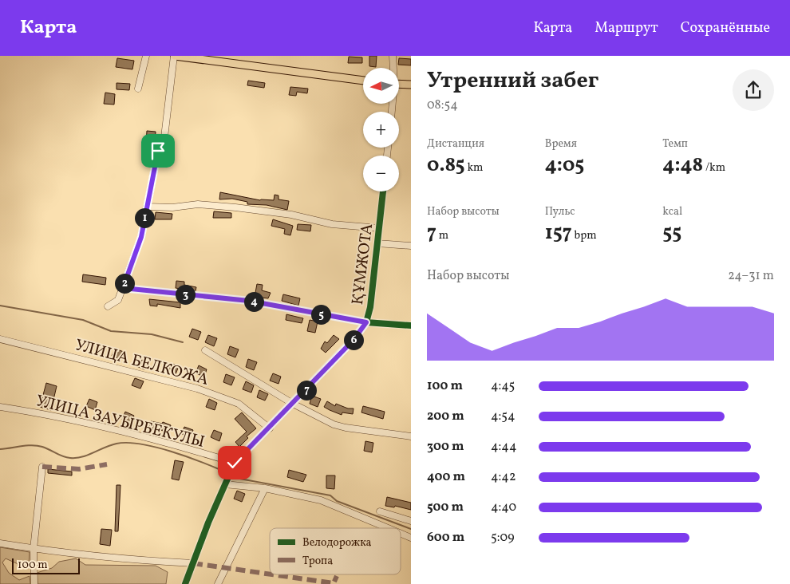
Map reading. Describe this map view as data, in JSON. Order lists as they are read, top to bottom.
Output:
{
  "streets": {
    "street": ["ҚҰМЖОТА", "УЛИЦА БЕЛКОЖА", "УЛИЦА ЗАУЫРБЕКУЛЫ"]
  },
  "crossings": [
    ["ҚҰМЖОТА", "УЛИЦА БЕЛКОЖА"],
    ["ҚҰМЖОТА", "УЛИЦА ЗАУЫРБЕКУЛЫ"]
  ],
  "legend": ["Велодорожка", "Тропа"],
  "scale_bar": "100 m",
  "north": "left",
  "page": {
    "header": "Карта",
    "nav": ["Карта", "Маршрут", "Сохранённые"],
    "heading": ["Утренний забег", "08:54"],
    "map_buttons": ["+", "−"],
    "stats": [
      ["Дистанция", "0.85 km"],
      ["Время", "4:05"],
      ["Темп", "4:48 /km"],
      ["Набор высоты", "7 m"],
      ["Пульс", "157 bpm"],
      ["kcal", "55"]
    ],
    "pins": [
      "1",
      "2",
      "3",
      "4",
      "5",
      "6",
      "7"
    ],
    "chart": ["Набор высоты", "24–31 m"],
    "list": [
      {
        "name": "100 m",
        "note": "4:45"
      },
      {
        "name": "200 m",
        "note": "4:54"
      },
      {
        "name": "300 m",
        "note": "4:44"
      },
      {
        "name": "400 m",
        "note": "4:42"
      },
      {
        "name": "500 m",
        "note": "4:40"
      },
      {
        "name": "600 m",
        "note": "5:09"
      }
    ],
    "scale": "100 m"
  }
}
